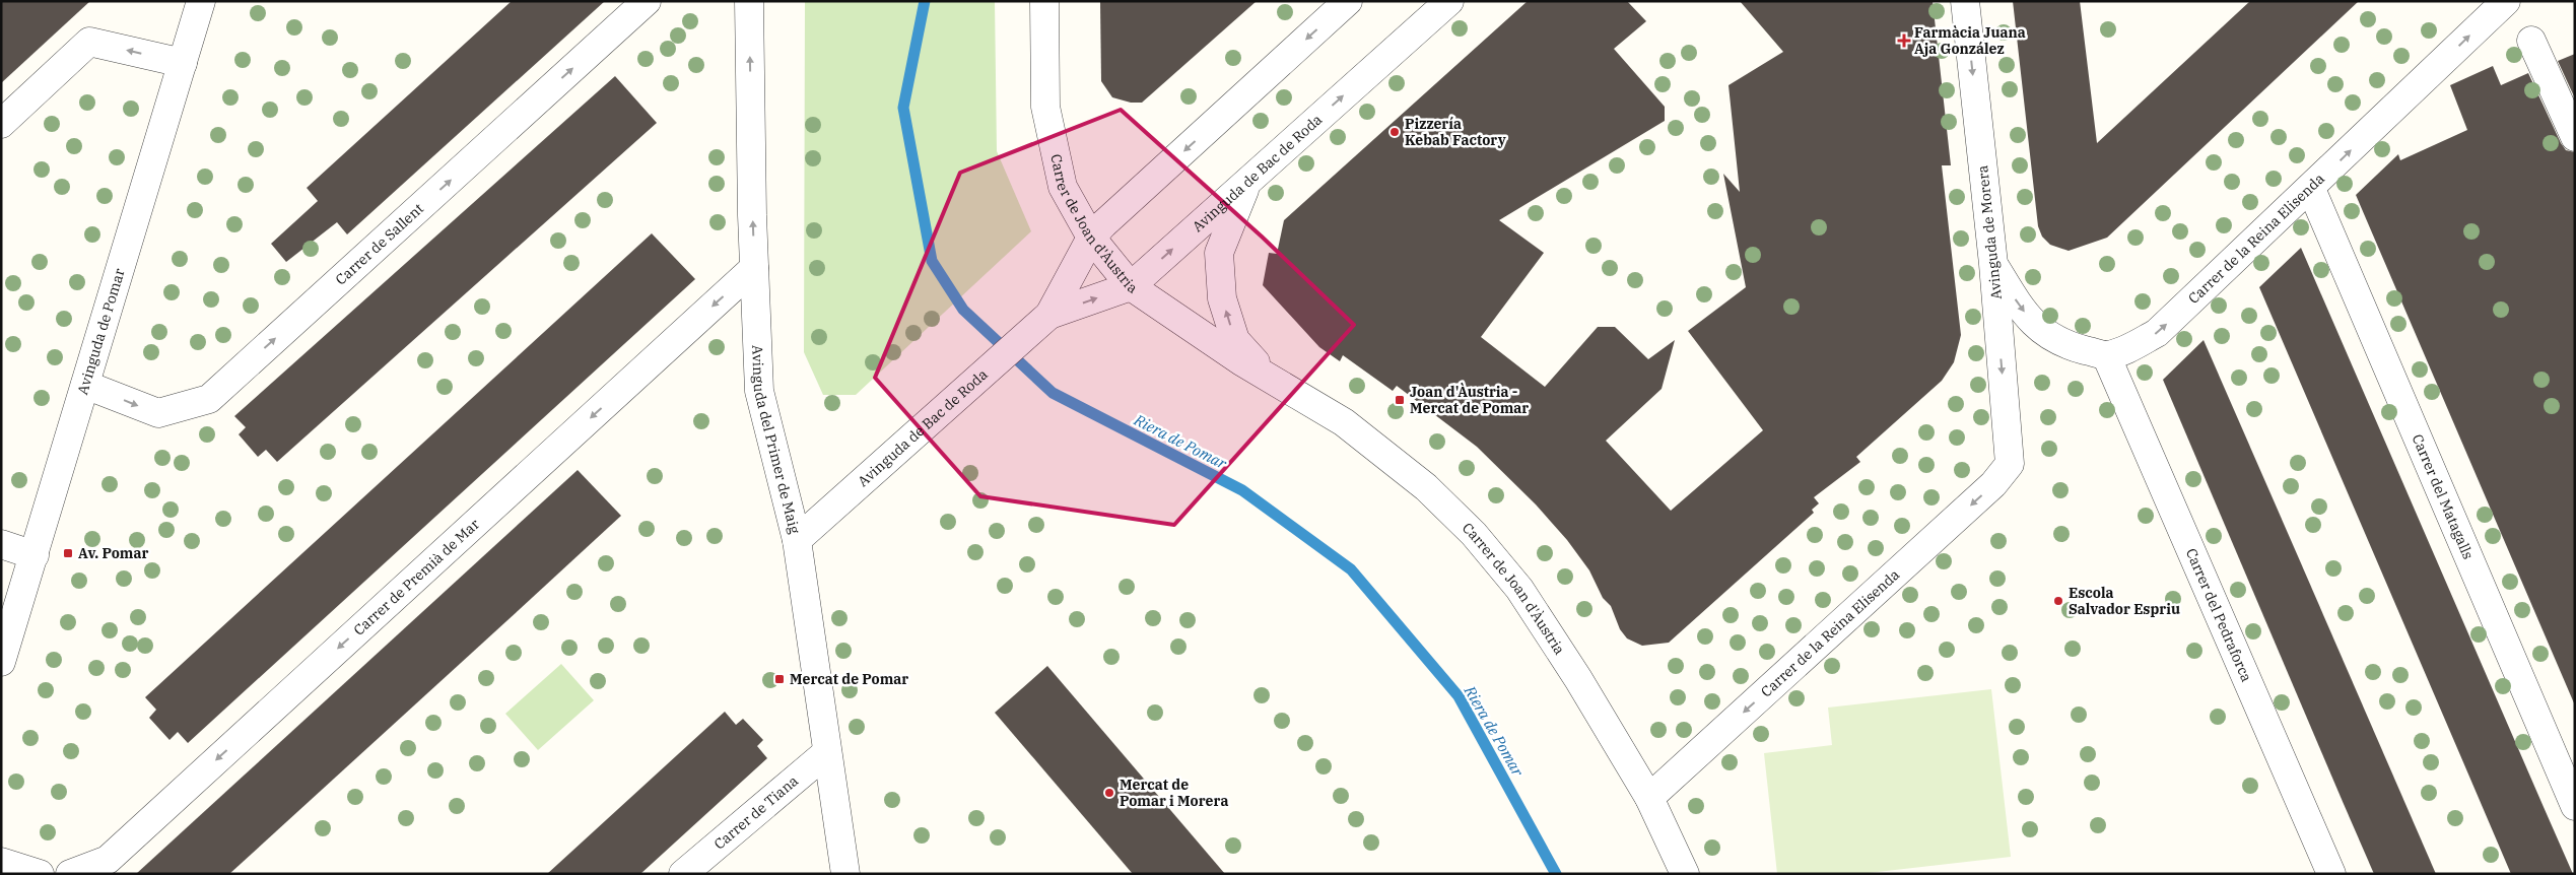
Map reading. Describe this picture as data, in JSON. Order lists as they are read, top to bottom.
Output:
{
  "streets": {
    "street": [
      "Avinguda de Bac de Roda",
      "Carrer de Joan d'Àustria",
      "Avinguda de Morera",
      "Carrer de la Reina Elisenda",
      "Carrer de Sallent",
      "Avinguda de Pomar",
      "Avinguda del Primer de Maig",
      "Carrer del Matagalls",
      "Carrer de Premià de Mar",
      "Carrer del Pedraforca",
      "Carrer de Tiana"
    ]
  },
  "crossings": [
    ["Avinguda de Bac de Roda", "Carrer de Joan d'Àustria"],
    ["Avinguda de Bac de Roda", "Avinguda del Primer de Maig"],
    ["Carrer de Joan d'Àustria", "Carrer de la Reina Elisenda"],
    ["Avinguda de Morera", "Carrer de la Reina Elisenda"],
    ["Carrer de la Reina Elisenda", "Carrer del Matagalls"],
    ["Carrer de la Reina Elisenda", "Carrer del Pedraforca"],
    ["Carrer de Sallent", "Avinguda de Pomar"],
    ["Avinguda del Primer de Maig", "Carrer de Premià de Mar"],
    ["Avinguda del Primer de Maig", "Carrer de Tiana"]
  ],
  "one_way": ["Avinguda de Morera", "Carrer de Sallent", "Carrer de Premià de Mar"],
  "water": ["Riera de Pomar"],
  "places": {
    "health": ["Farmàcia Juana Aja González"],
    "other": ["Pizzería Kebab Factory", "Escola Salvador Espriu", "Mercat de Pomar i Morera"],
    "transit": ["Joan d'Àustria - Mercat de Pomar", "Av. Pomar", "Mercat de Pomar"]
  }
}
